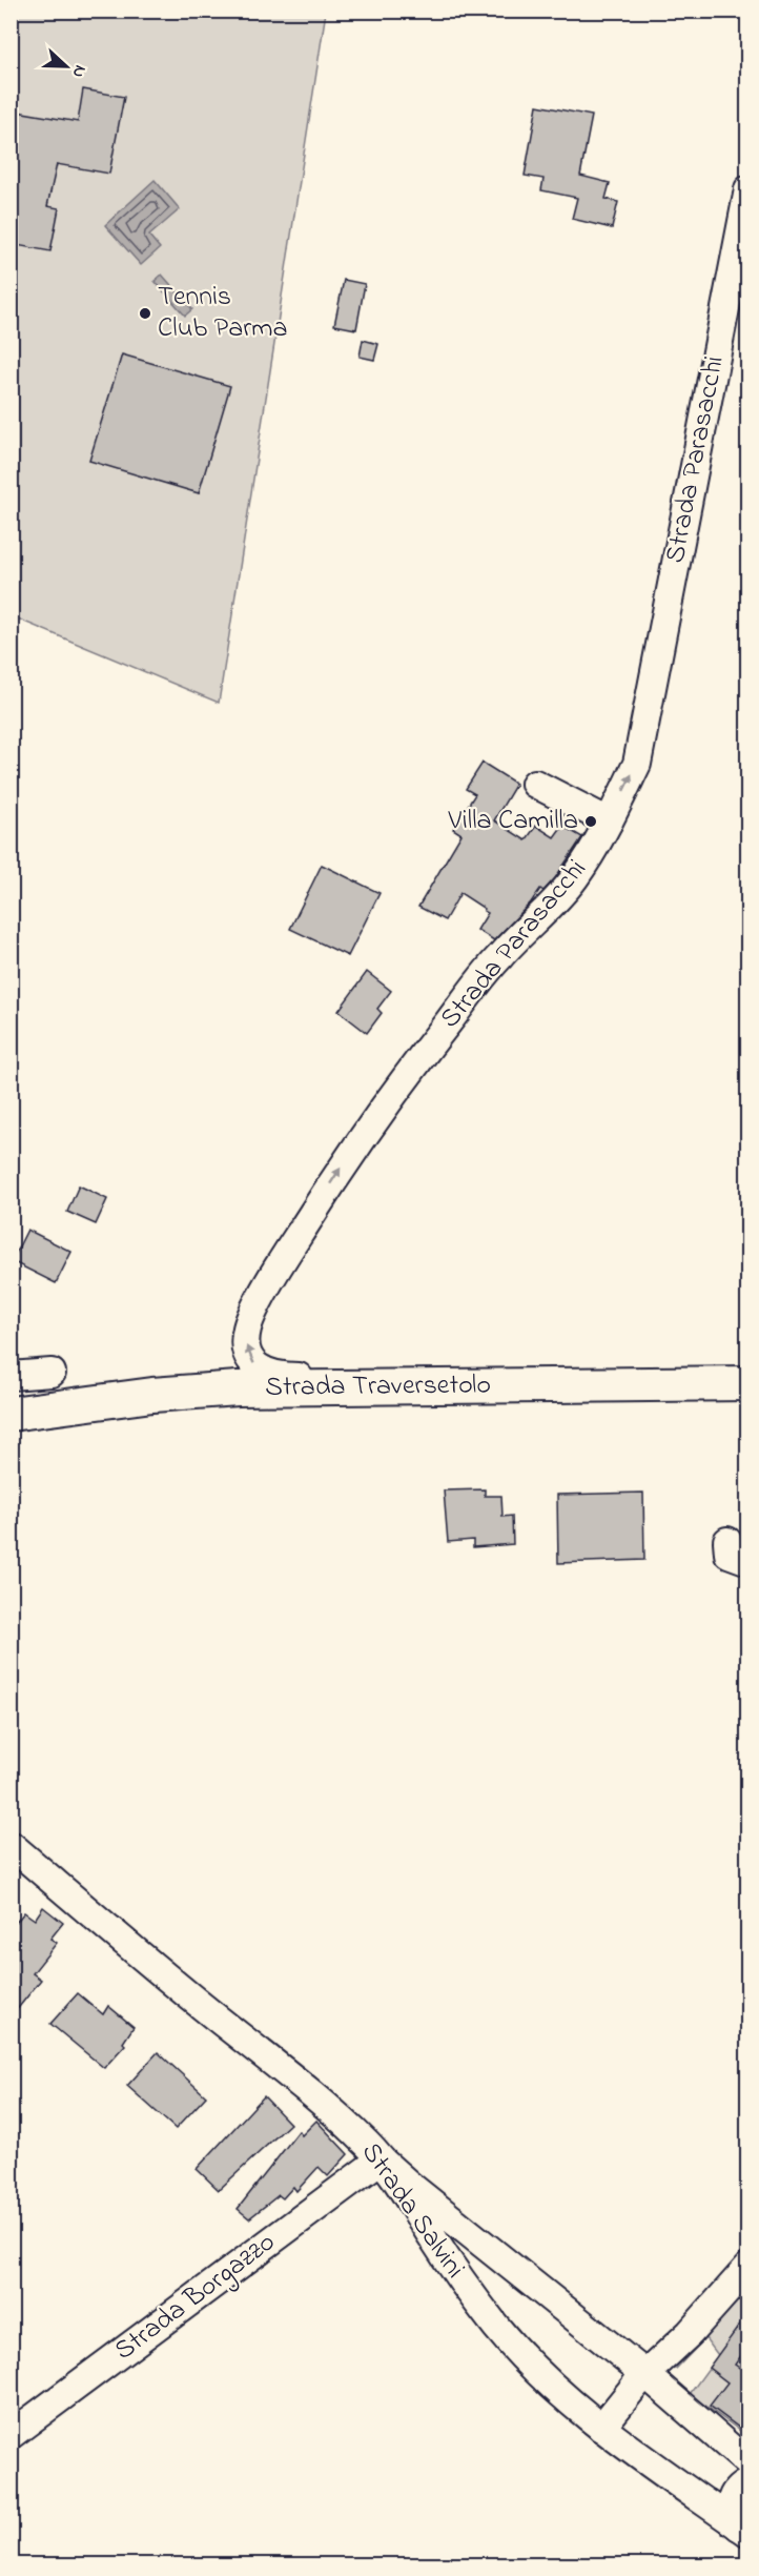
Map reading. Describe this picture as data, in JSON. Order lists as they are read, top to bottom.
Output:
{
  "streets": {
    "main road": ["Strada Traversetolo"],
    "street": ["Strada Parasacchi", "Strada Salvini", "Strada Borgazzo"]
  },
  "crossings": [
    ["Strada Parasacchi", "Strada Traversetolo"],
    ["Strada Salvini", "Strada Borgazzo"]
  ],
  "one_way": ["Strada Parasacchi"],
  "places": ["Tennis Club Parma", "Villa Camilla"],
  "north": "right"
}
